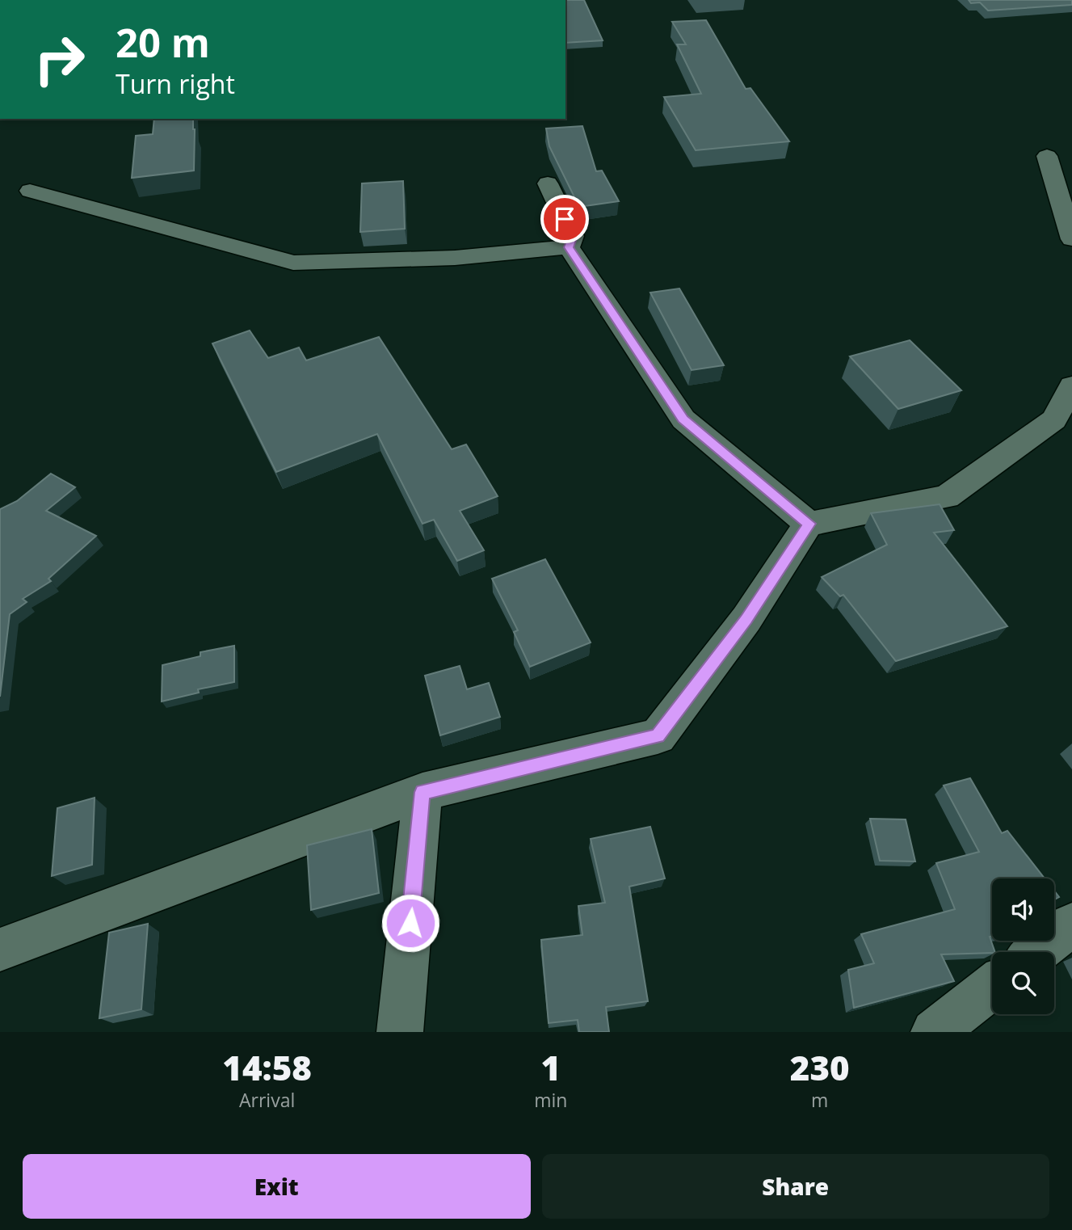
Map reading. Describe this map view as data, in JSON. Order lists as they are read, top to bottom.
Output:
{
  "page": {
    "turn": ["20 m", "Turn right"],
    "eta": [
      "14:58",
      "Arrival",
      "1",
      "min",
      "230",
      "m"
    ],
    "buttons": ["Exit", "Share"]
  }
}
